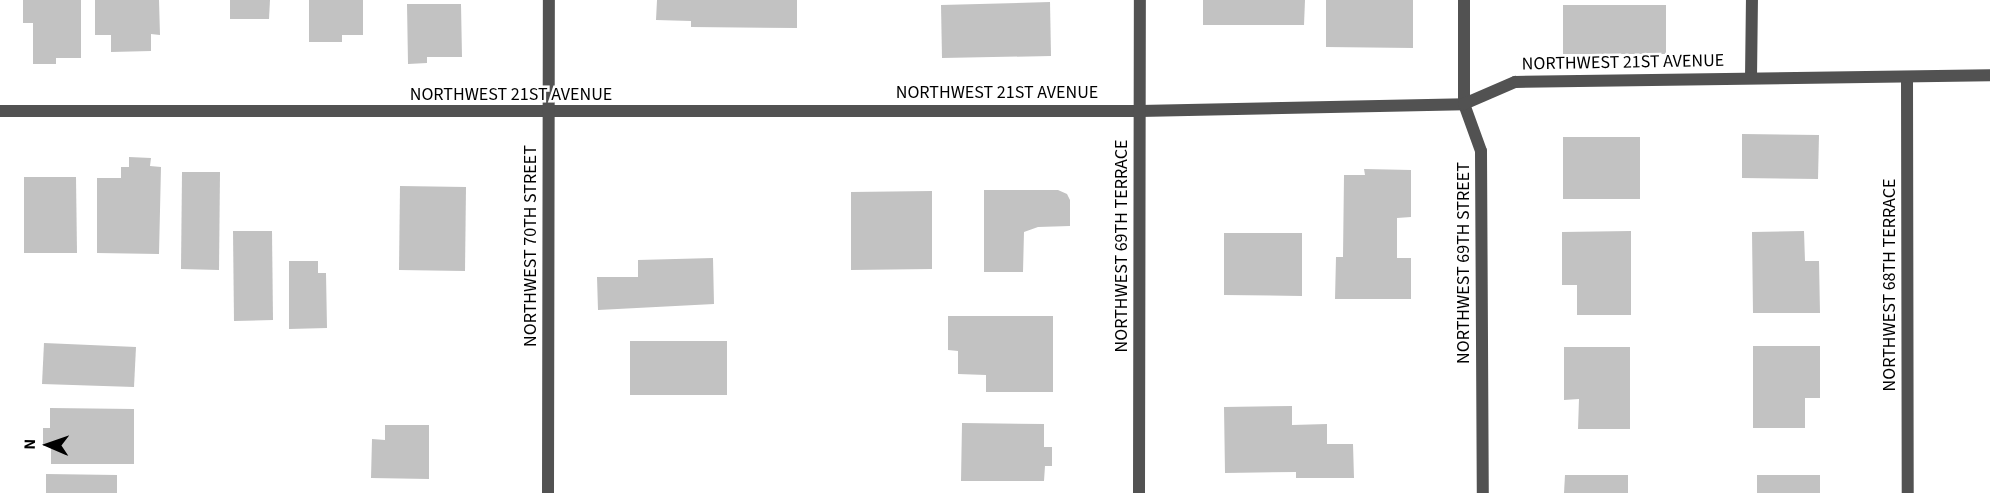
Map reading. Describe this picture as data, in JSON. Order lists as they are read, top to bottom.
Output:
{
  "streets": {
    "street": [
      "NORTHWEST 21ST AVENUE",
      "NORTHWEST 70TH STREET",
      "NORTHWEST 69TH TERRACE",
      "NORTHWEST 69TH STREET",
      "NORTHWEST 68TH TERRACE"
    ]
  },
  "crossings": [
    ["NORTHWEST 21ST AVENUE", "NORTHWEST 70TH STREET"],
    ["NORTHWEST 21ST AVENUE", "NORTHWEST 69TH TERRACE"],
    ["NORTHWEST 21ST AVENUE", "NORTHWEST 69TH STREET"],
    ["NORTHWEST 21ST AVENUE", "NORTHWEST 68TH TERRACE"]
  ],
  "north": "left"
}
